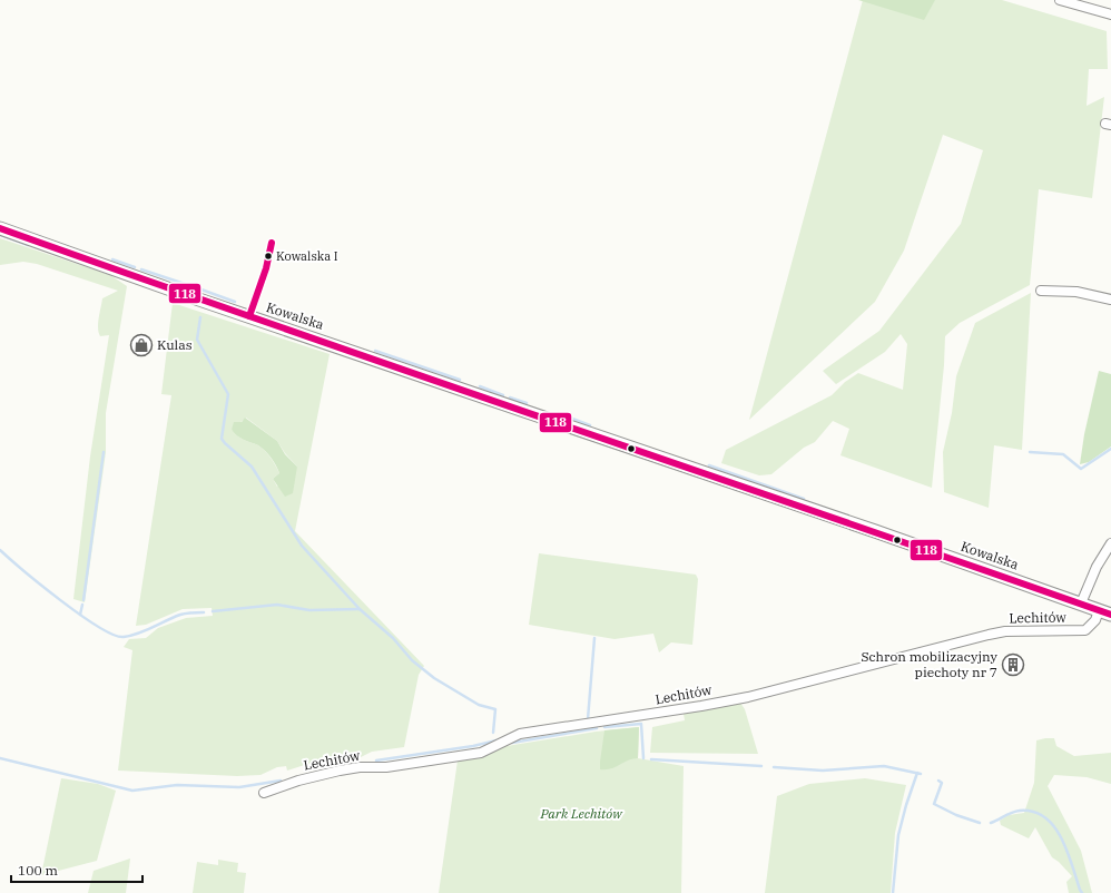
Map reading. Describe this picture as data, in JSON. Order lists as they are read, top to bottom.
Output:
{
  "streets": {
    "street": ["Kowalska", "Lechitów"]
  },
  "crossings": [
    ["Kowalska", "Lechitów"]
  ],
  "parks": ["Park Lechitów"],
  "places": {
    "other": ["Kowalska I"],
    "shop": ["Kulas"],
    "building": ["Schron mobilizacyjny piechoty nr 7"]
  },
  "lines": ["transit line 118"],
  "scale_bar": "100 m"
}
